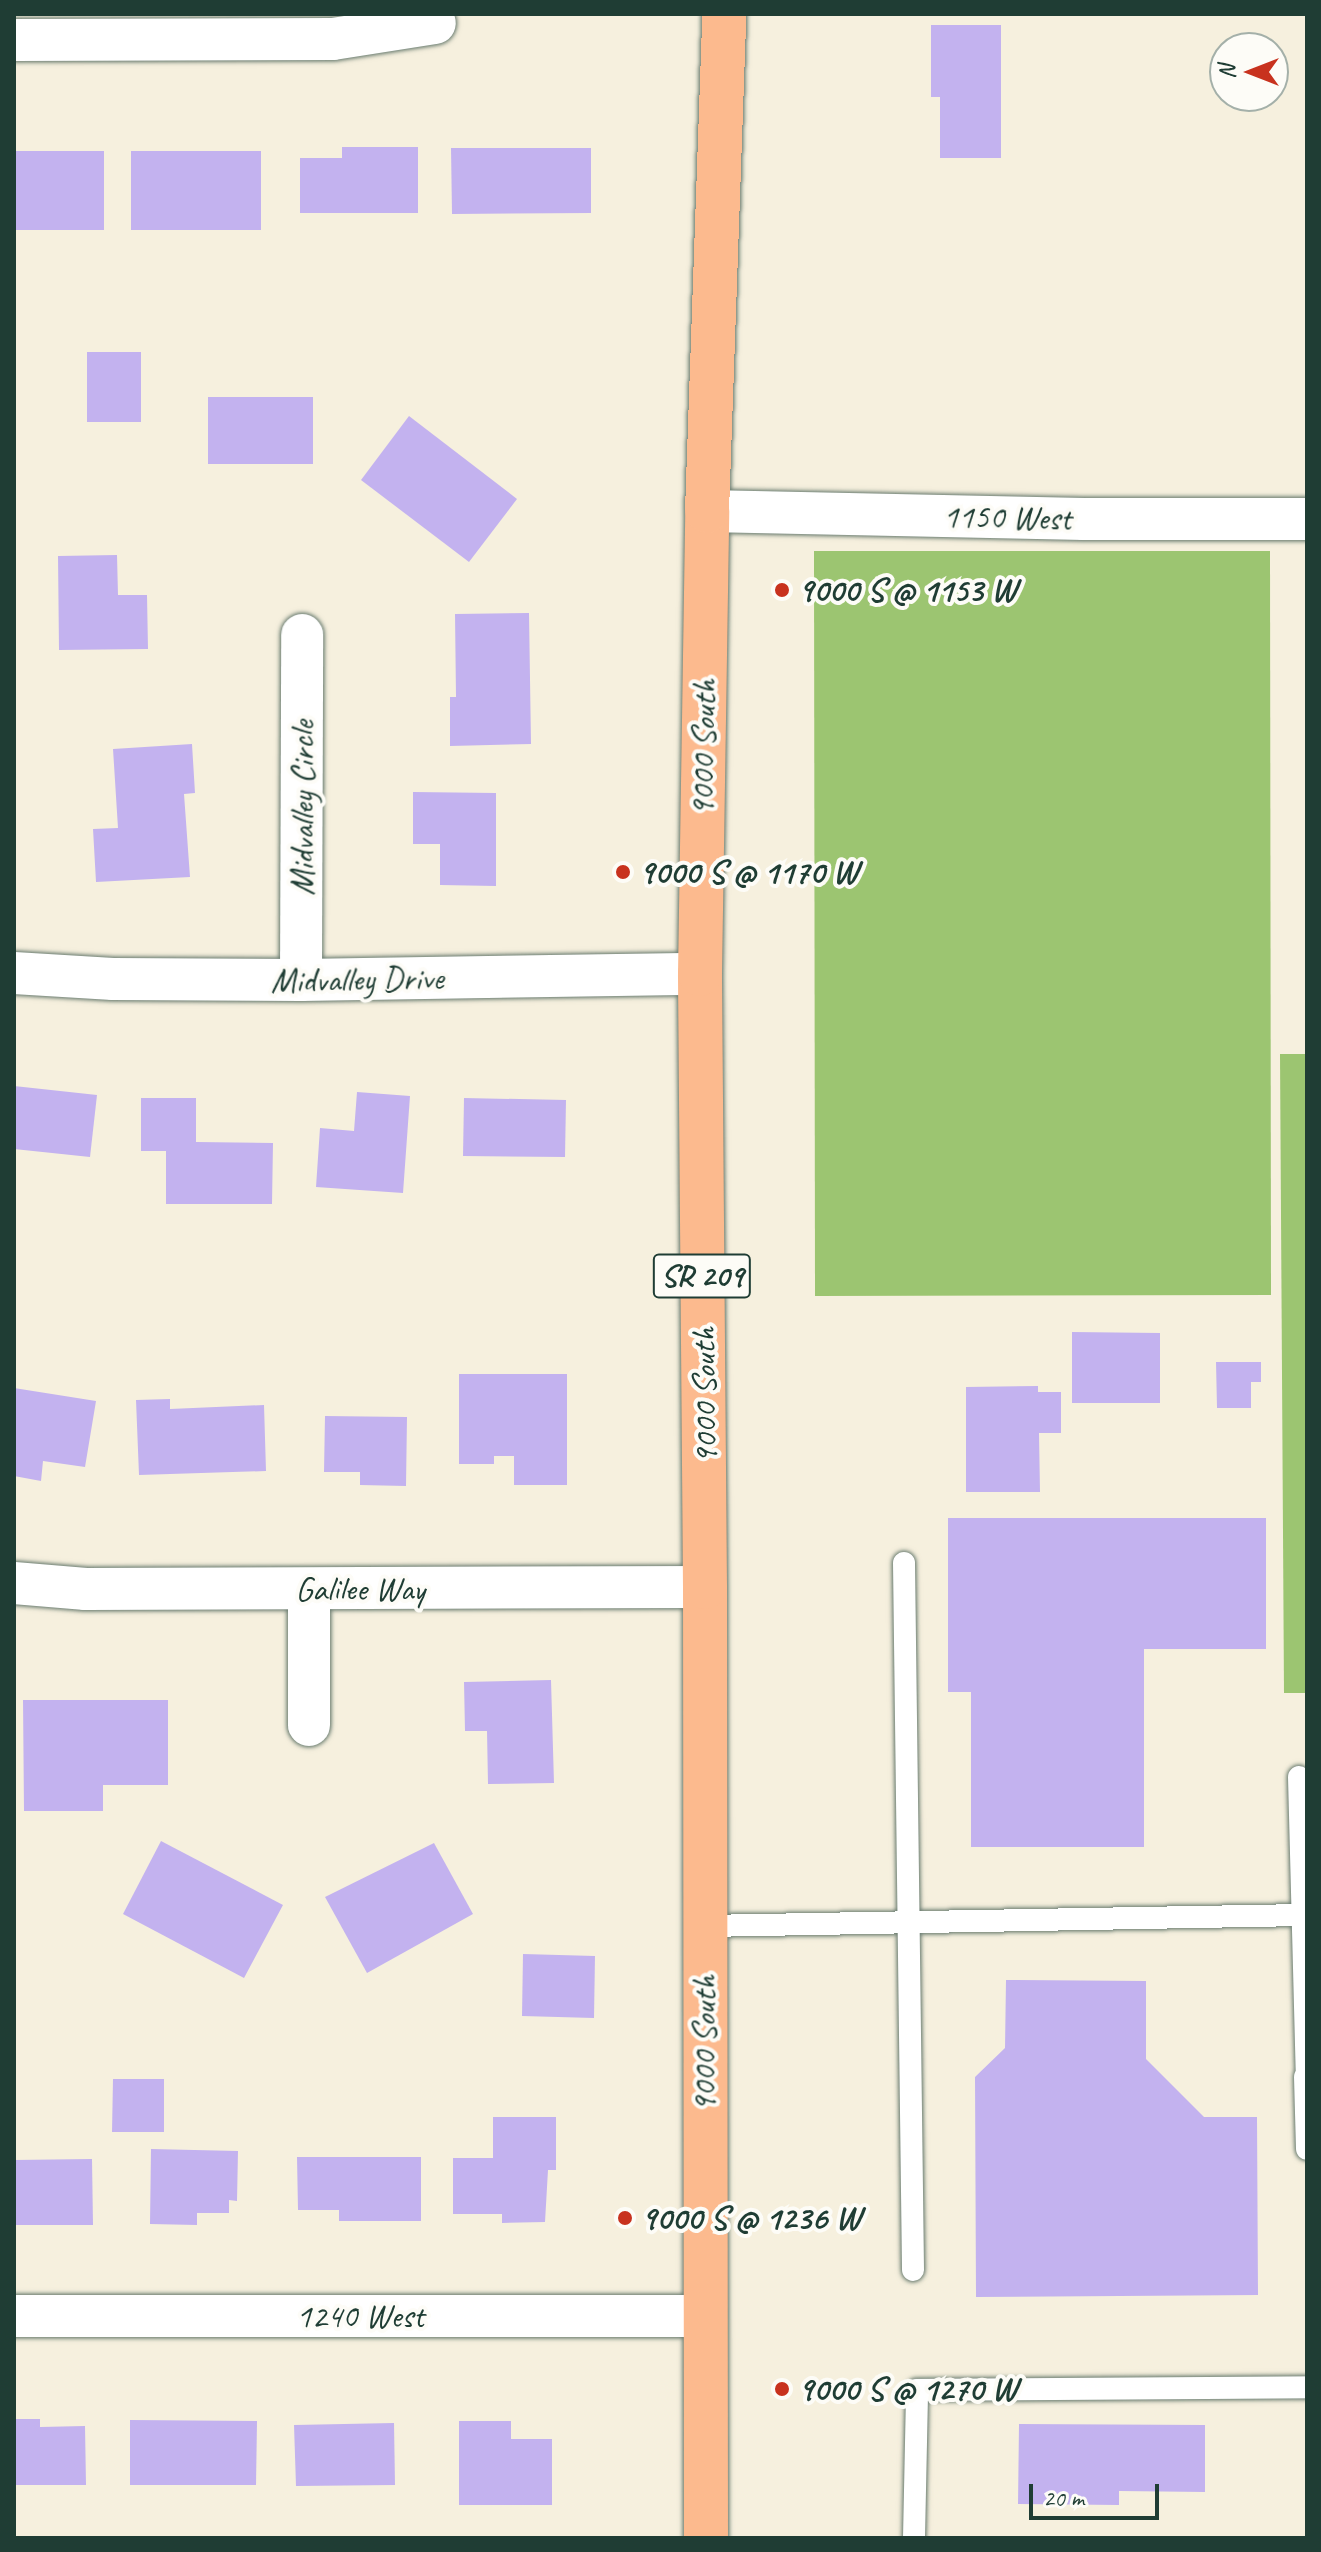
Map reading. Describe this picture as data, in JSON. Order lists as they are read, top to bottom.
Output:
{
  "streets": {
    "main road": ["9000 South", "SR 209"],
    "street": [
      "1150 West",
      "Midvalley Circle",
      "Midvalley Drive",
      "Galilee Way",
      "1240 West"
    ]
  },
  "crossings": [
    ["1150 West", "9000 South"],
    ["9000 South", "Midvalley Drive"],
    ["9000 South", "Galilee Way"],
    ["9000 South", "1240 West"],
    ["Midvalley Circle", "Midvalley Drive"]
  ],
  "places": [
    "9000 S @ 1153 W",
    "9000 S @ 1170 W",
    "9000 S @ 1236 W",
    "9000 S @ 1270 W"
  ],
  "scale_bar": "20 m",
  "north": "left"
}
